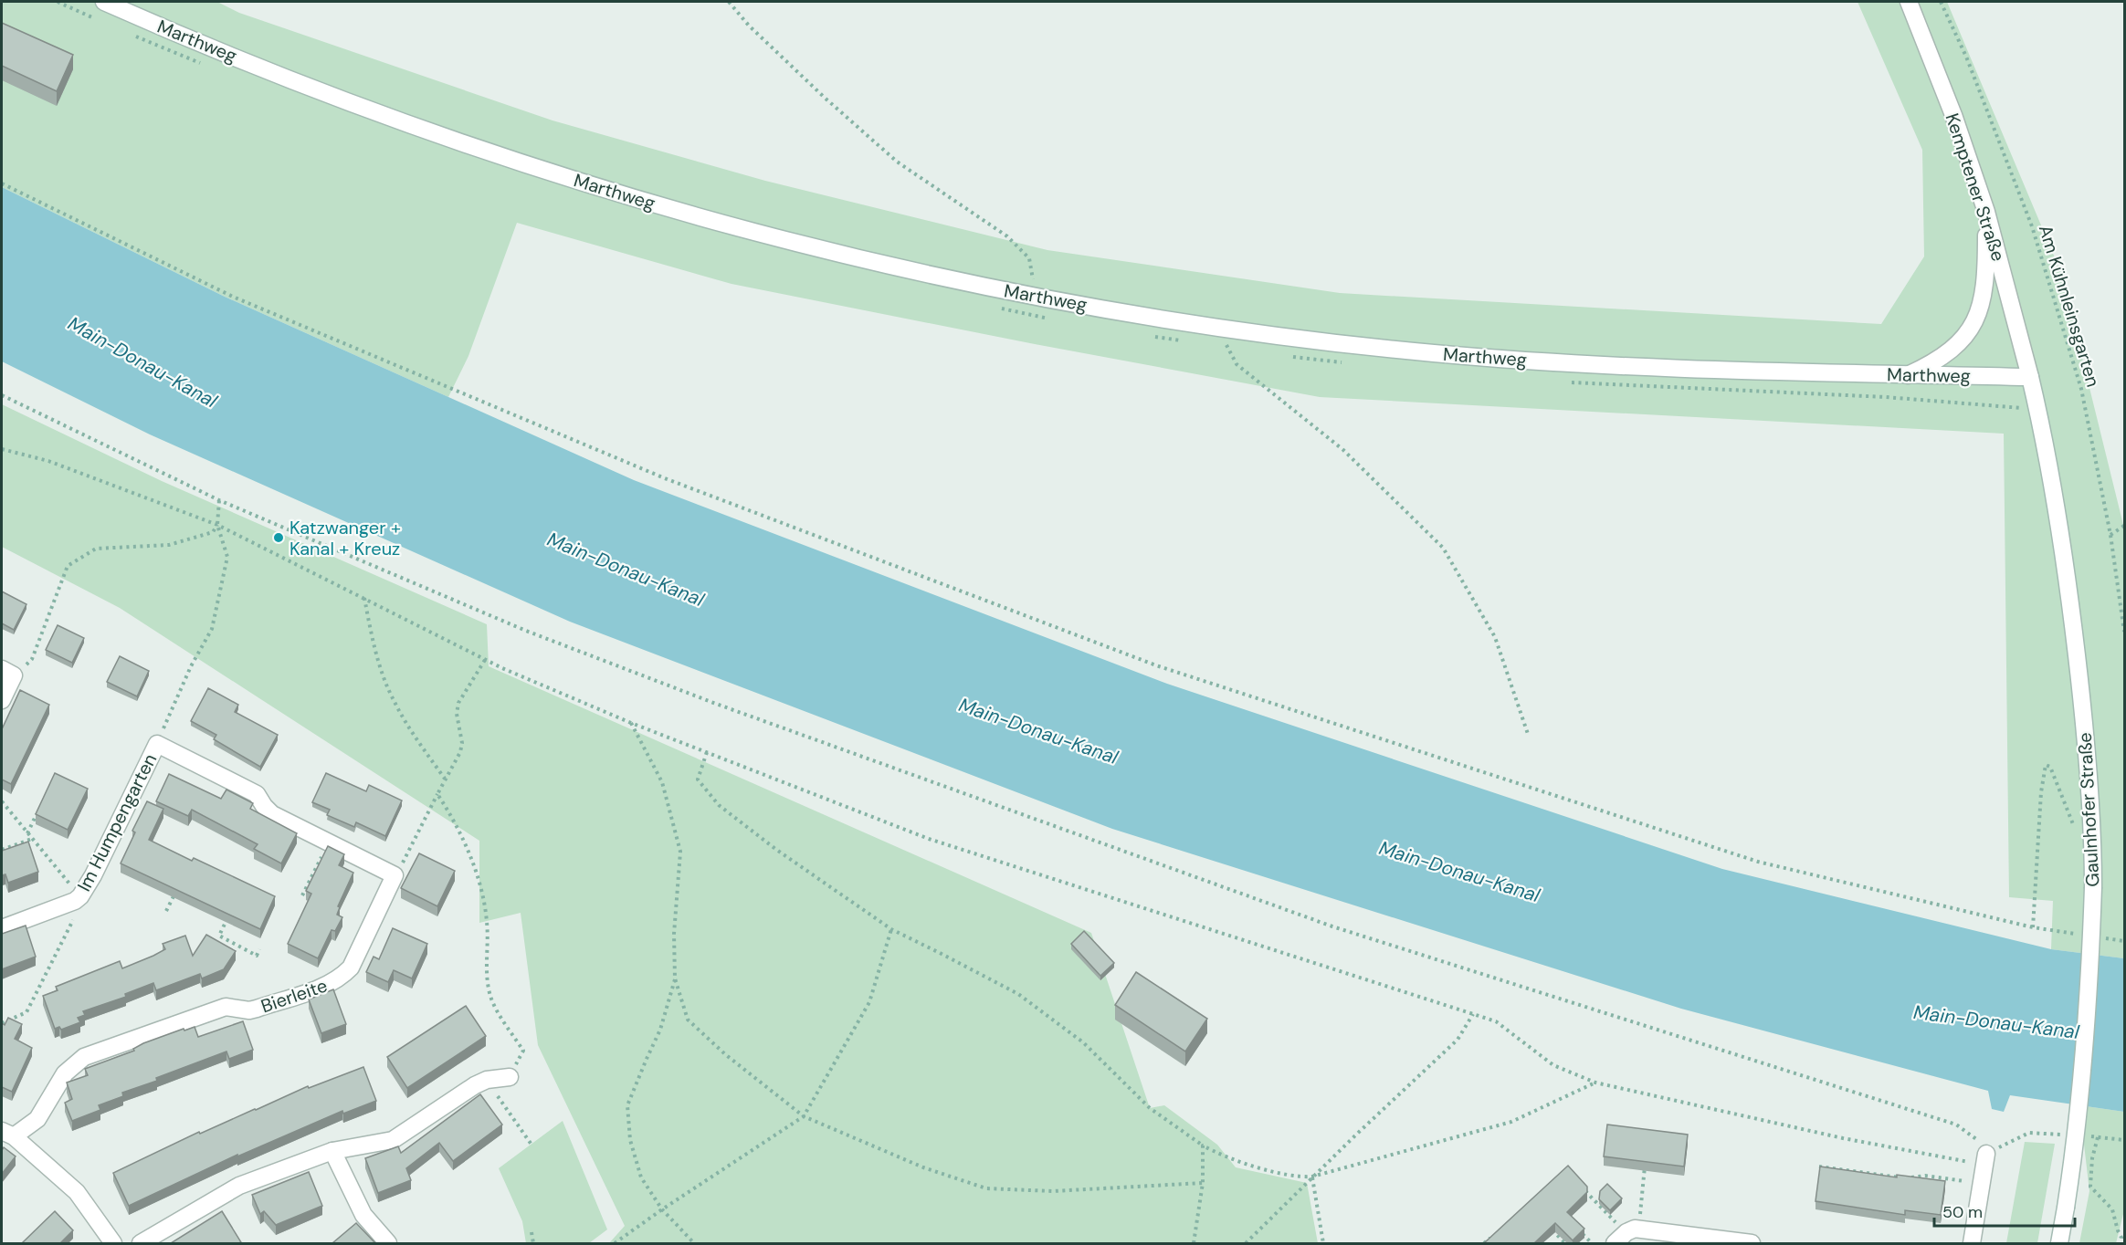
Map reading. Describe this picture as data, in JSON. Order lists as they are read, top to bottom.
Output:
{
  "streets": {
    "main road": [
      "Marthweg",
      "Kemptener Straße",
      "Gaulnhofer Straße",
      "Im Humpengarten",
      "Bierleite"
    ],
    "path": ["Am Kühnleinsgarten"]
  },
  "crossings": [
    ["Marthweg", "Kemptener Straße"],
    ["Marthweg", "Gaulnhofer Straße"],
    ["Kemptener Straße", "Gaulnhofer Straße"]
  ],
  "water": ["Main-Donau-Kanal"],
  "places": ["Katzwanger + Kanal + Kreuz"],
  "scale_bar": "50 m"
}
